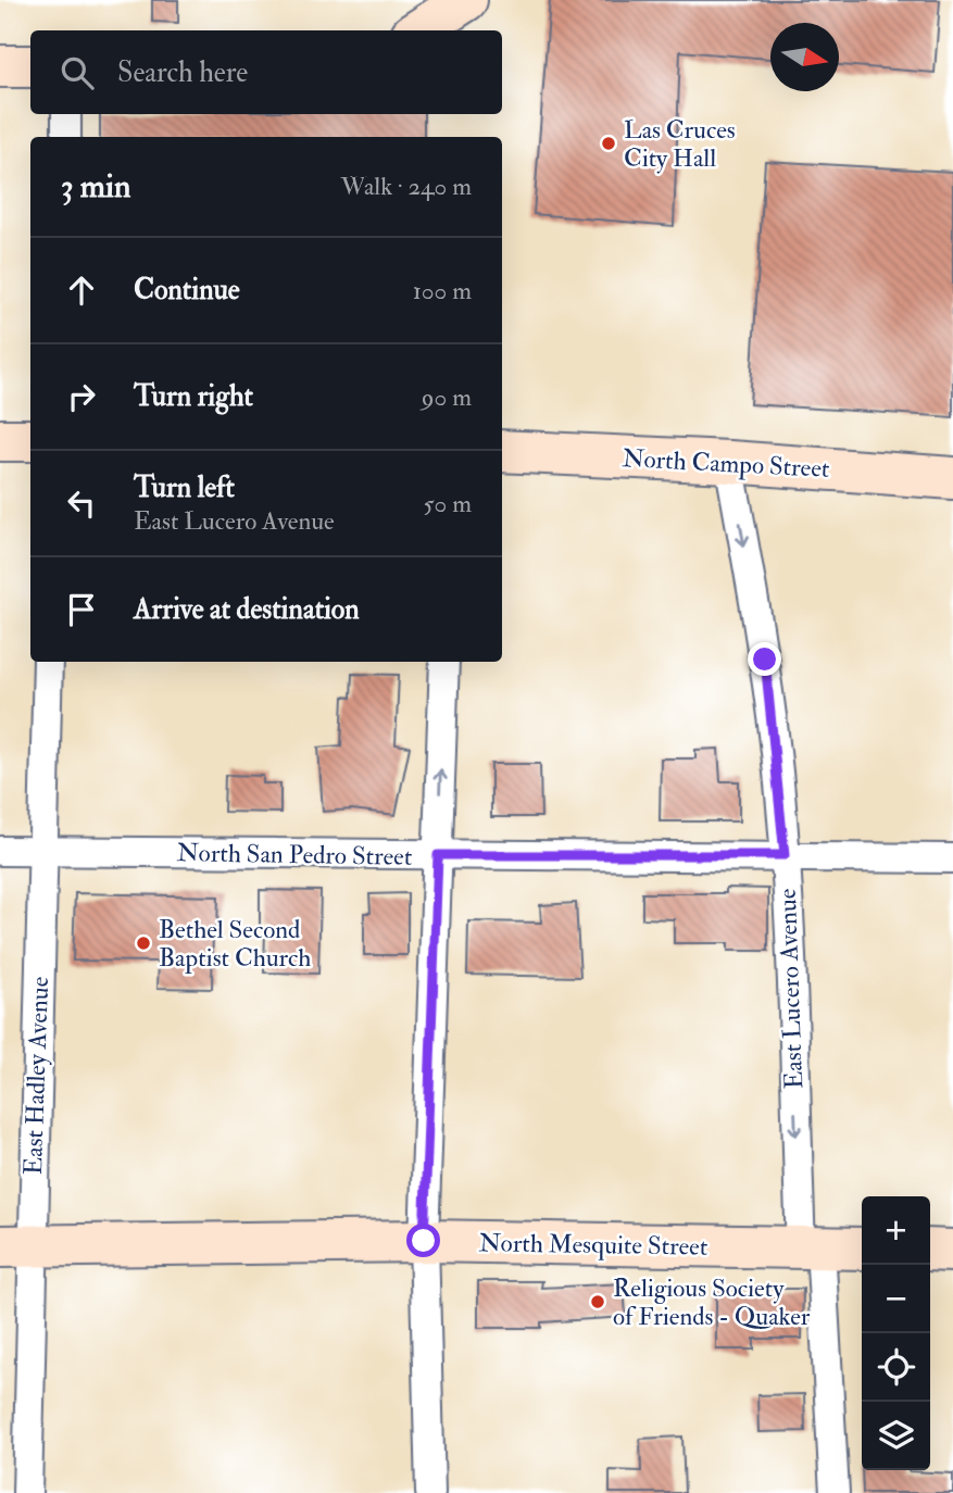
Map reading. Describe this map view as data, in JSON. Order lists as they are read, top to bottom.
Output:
{
  "streets": {
    "street": [
      "North Campo Street",
      "North San Pedro Street",
      "East Lucero Avenue",
      "East Hadley Avenue",
      "North Mesquite Street"
    ]
  },
  "crossings": [
    ["North Campo Street", "East Lucero Avenue"],
    ["North San Pedro Street", "East Lucero Avenue"],
    ["North San Pedro Street", "East Hadley Avenue"],
    ["East Lucero Avenue", "North Mesquite Street"],
    ["East Hadley Avenue", "North Mesquite Street"]
  ],
  "one_way": ["East Lucero Avenue"],
  "places": ["Las Cruces City Hall", "Bethel Second Baptist Church", "Religious Society of Friends - Quaker"],
  "north": "right",
  "page": {
    "search": "Search here",
    "heading": ["3 min", "Walk · 240 m"],
    "list": [
      ["Continue", "100 m"],
      ["Turn right", "90 m"],
      ["Turn left", "East Lucero Avenue", "50 m"],
      "Arrive at destination"
    ],
    "map_buttons": ["+", "−"]
  }
}
